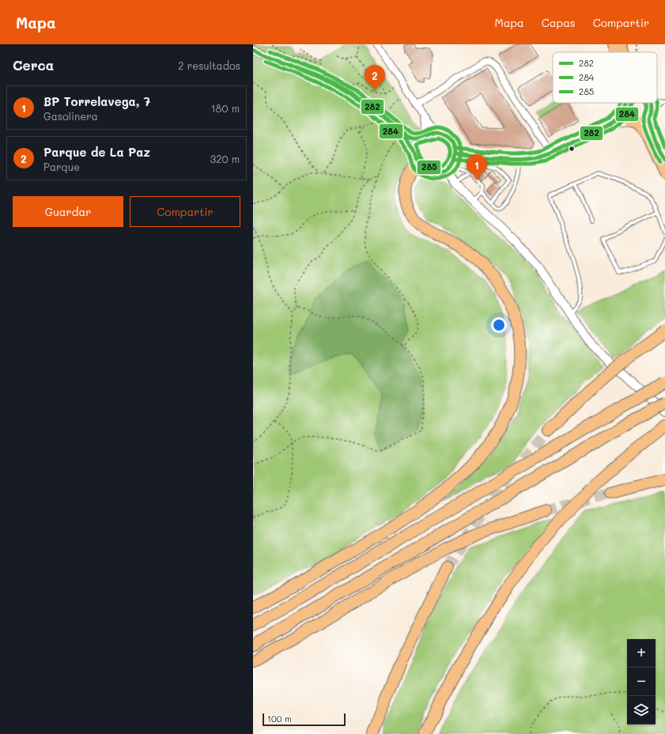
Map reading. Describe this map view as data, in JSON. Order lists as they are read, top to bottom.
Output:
{
  "lines": ["transit line 282", "transit line 284", "transit line 285"],
  "legend": ["282", "284", "285"],
  "scale_bar": "100 m",
  "page": {
    "header": "Mapa",
    "nav": ["Mapa", "Capas", "Compartir"],
    "heading": ["Cerca", "2 resultados"],
    "pins": ["2", "1"],
    "list": [
      {
        "mark": "1",
        "name": "BP Torrelavega, 7",
        "note": "Gasolinera",
        "value": "180 m"
      },
      {
        "mark": "2",
        "name": "Parque de La Paz",
        "note": "Parque",
        "value": "320 m"
      }
    ],
    "buttons": ["Guardar", "Compartir"],
    "map_buttons": ["+", "−"],
    "scale": "100 m"
  }
}
